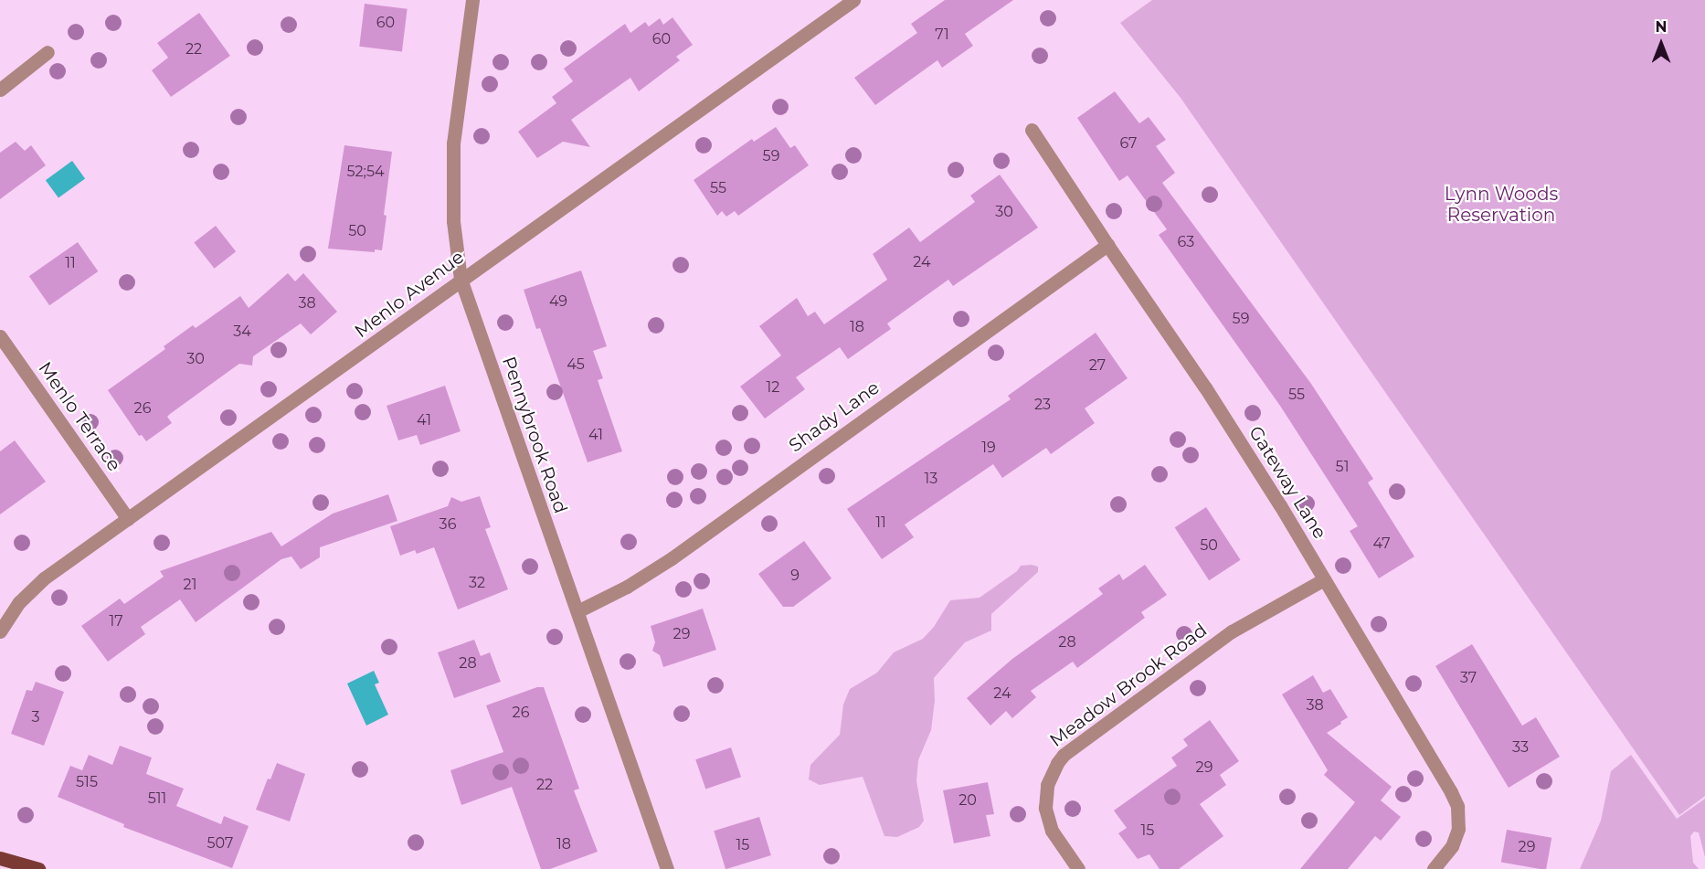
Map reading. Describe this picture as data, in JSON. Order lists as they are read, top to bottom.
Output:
{
  "streets": {
    "street": [
      "Menlo Avenue",
      "Menlo Terrace",
      "Shady Lane",
      "Pennybrook Road",
      "Gateway Lane",
      "Meadow Brook Road"
    ]
  },
  "crossings": [
    ["Menlo Avenue", "Menlo Terrace"],
    ["Menlo Avenue", "Pennybrook Road"],
    ["Shady Lane", "Pennybrook Road"],
    ["Shady Lane", "Gateway Lane"],
    ["Gateway Lane", "Meadow Brook Road"]
  ],
  "parks": ["Lynn Woods Reservation"],
  "house_numbers": [
    "60",
    "71",
    "60",
    "22",
    "67",
    "59",
    "52;54",
    "55",
    "30",
    "50",
    "63",
    "24",
    "11",
    "49",
    "38",
    "59",
    "18",
    "34",
    "30",
    "45",
    "27",
    "12",
    "55",
    "23",
    "26",
    "41",
    "41",
    "19",
    "51",
    "13",
    "11",
    "36",
    "47",
    "50",
    "9",
    "32",
    "21",
    "17",
    "29",
    "28",
    "28",
    "37",
    "24",
    "38",
    "26",
    "3",
    "33",
    "29",
    "515",
    "22",
    "511",
    "20",
    "15",
    "507",
    "18",
    "15",
    "29"
  ],
  "north": "top"
}
